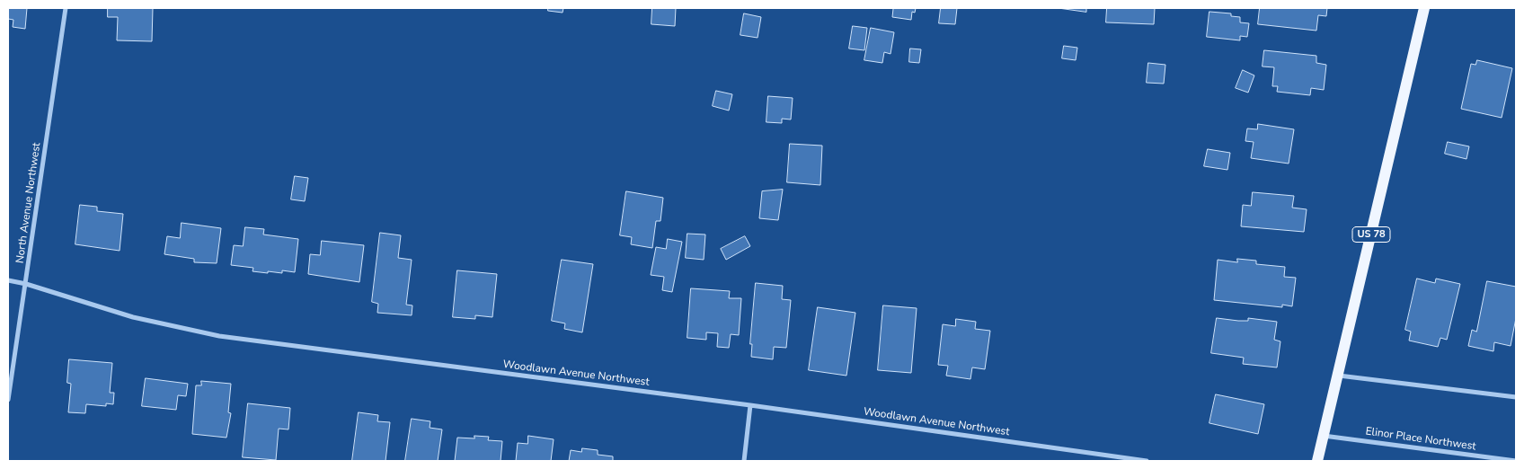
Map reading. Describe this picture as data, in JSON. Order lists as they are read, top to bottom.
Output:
{
  "streets": {
    "main road": ["US 78"],
    "street": ["North Avenue Northwest", "Woodlawn Avenue Northwest", "Elinor Place Northwest"]
  },
  "crossings": [
    ["North Avenue Northwest", "Woodlawn Avenue Northwest"],
    ["US 78", "Elinor Place Northwest"]
  ]
}
